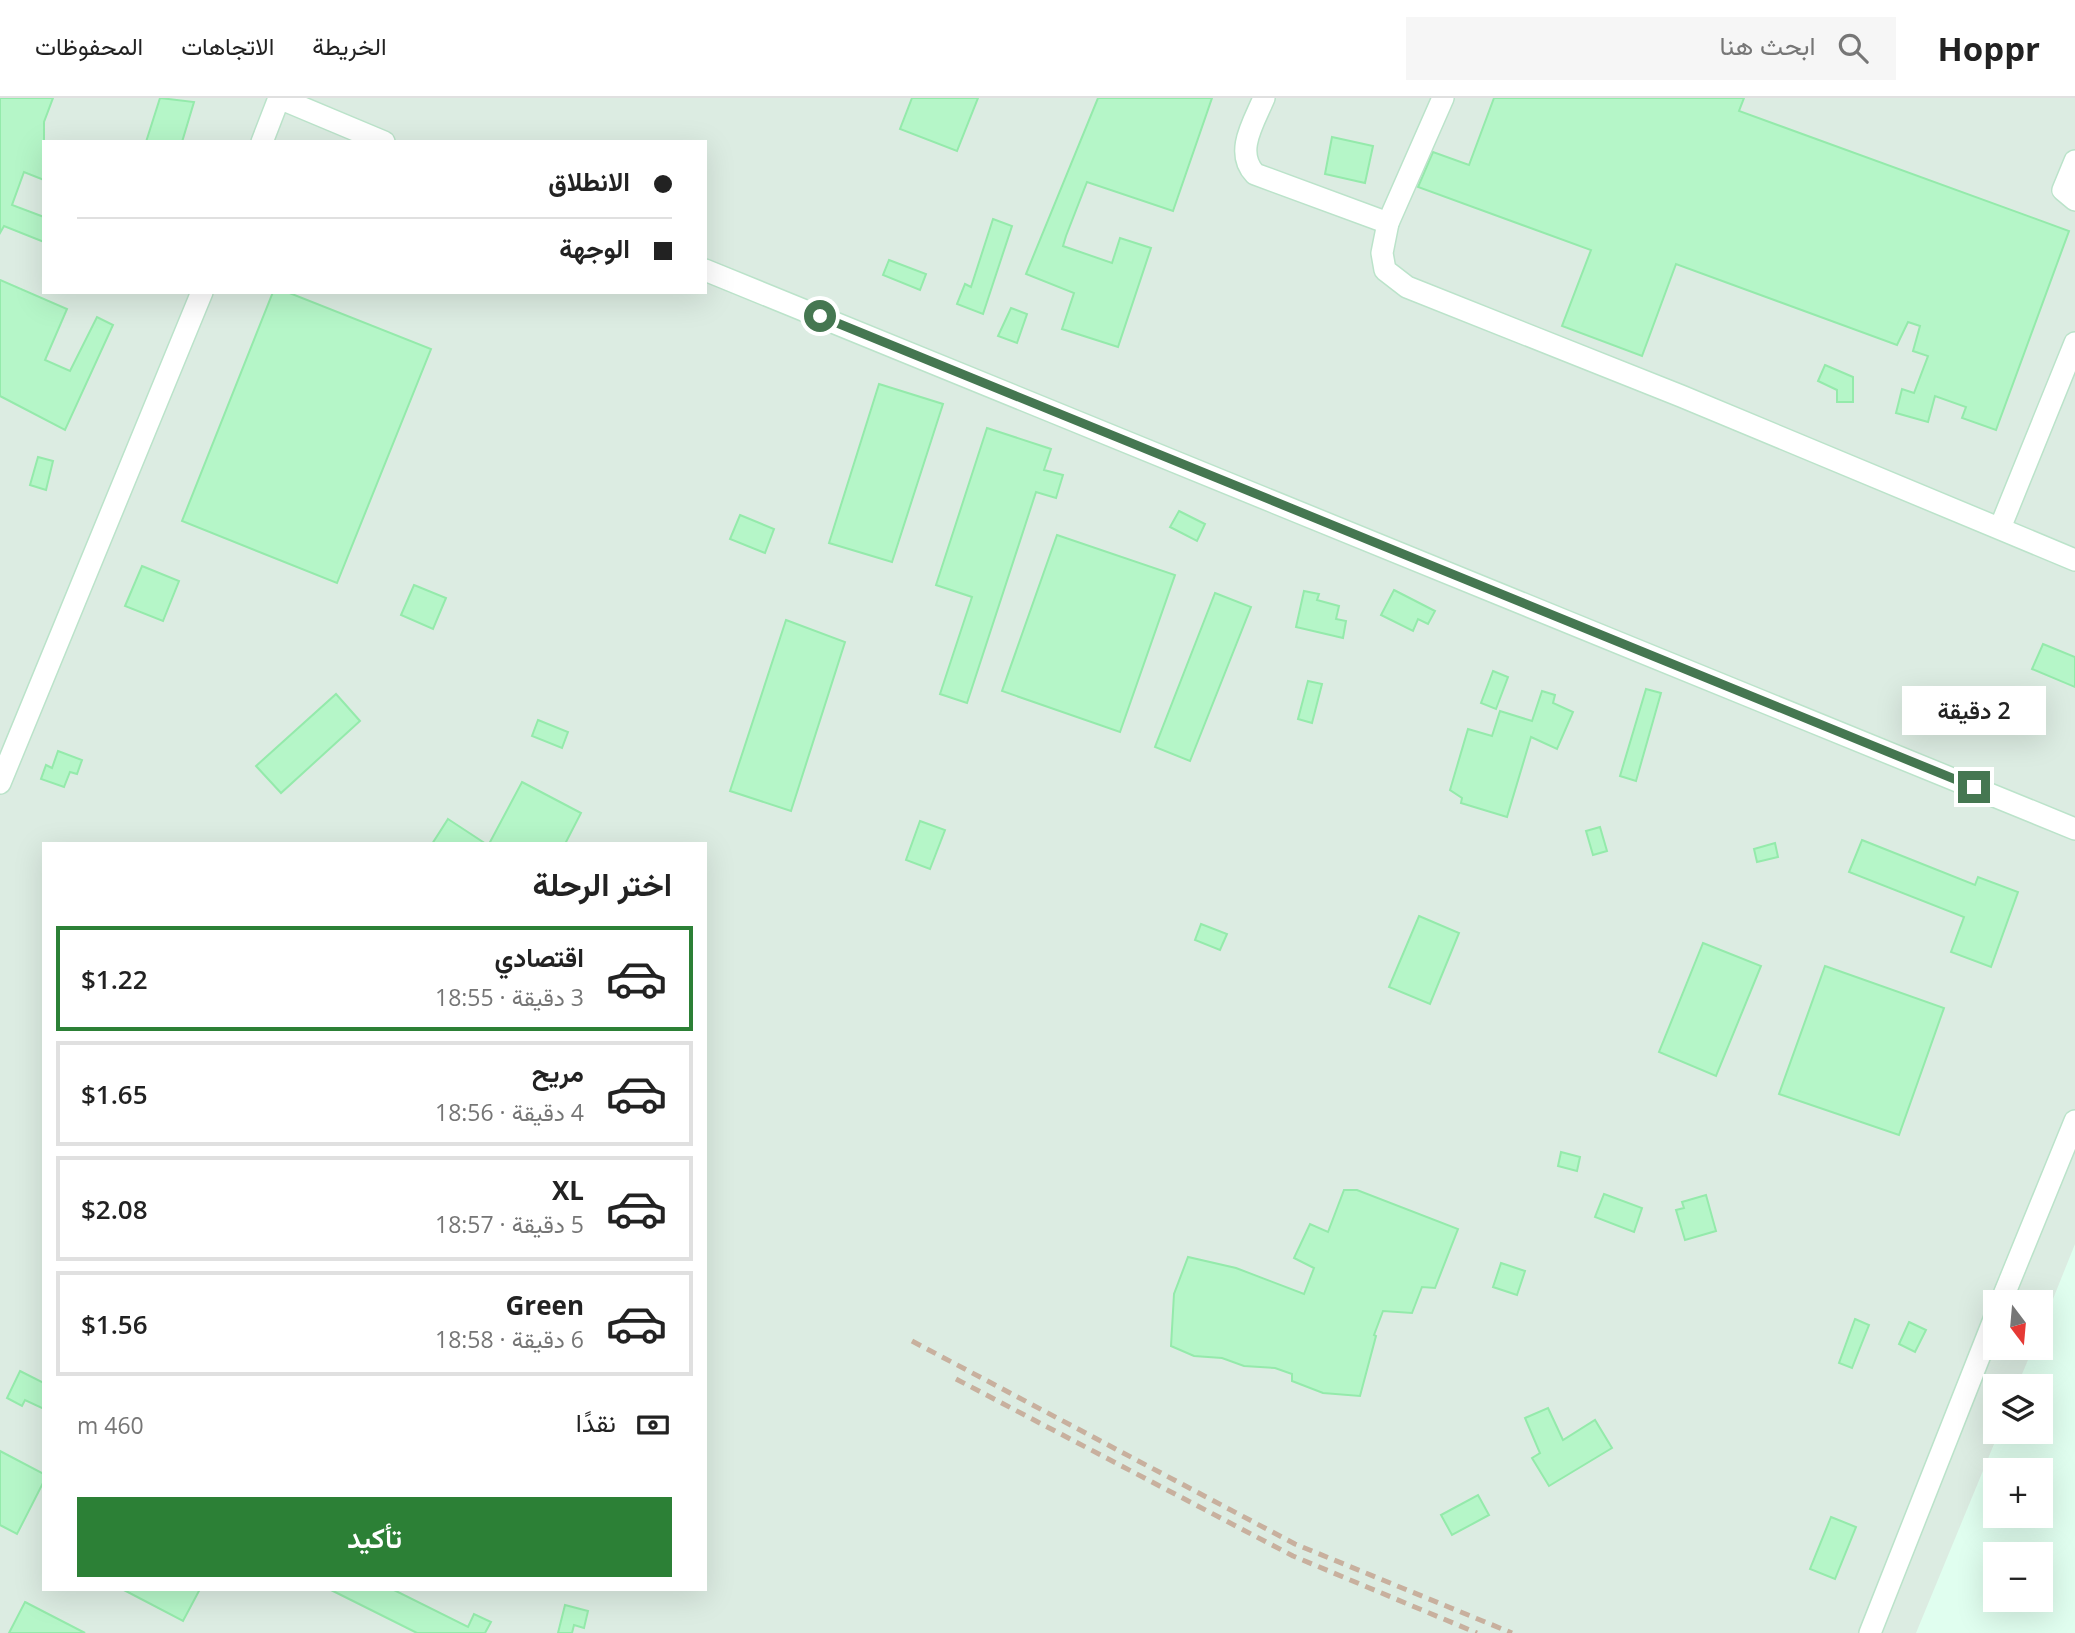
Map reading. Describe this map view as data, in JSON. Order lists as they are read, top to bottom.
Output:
{
  "north": "bottom",
  "page": {
    "header": "Hoppr",
    "search": "ابحث هنا",
    "nav": ["الخريطة", "الاتجاهات", "المحفوظات"],
    "banner": ["الانطلاق", "الوجهة"],
    "bubble": "2 دقيقة",
    "heading": "اختر الرحلة",
    "list": [
      {
        "name": "اقتصادي",
        "note": "3 دقيقة · 18:55",
        "value": "$1.22"
      },
      {
        "name": "مريح",
        "note": "4 دقيقة · 18:56",
        "value": "$1.65"
      },
      {
        "name": "XL",
        "note": "5 دقيقة · 18:57",
        "value": "$2.08"
      },
      {
        "name": "Green",
        "note": "6 دقيقة · 18:58",
        "value": "$1.56"
      }
    ],
    "map_buttons": ["+", "−"],
    "pay": ["نقدًا", "460 m"],
    "buttons": "تأكيد"
  }
}
